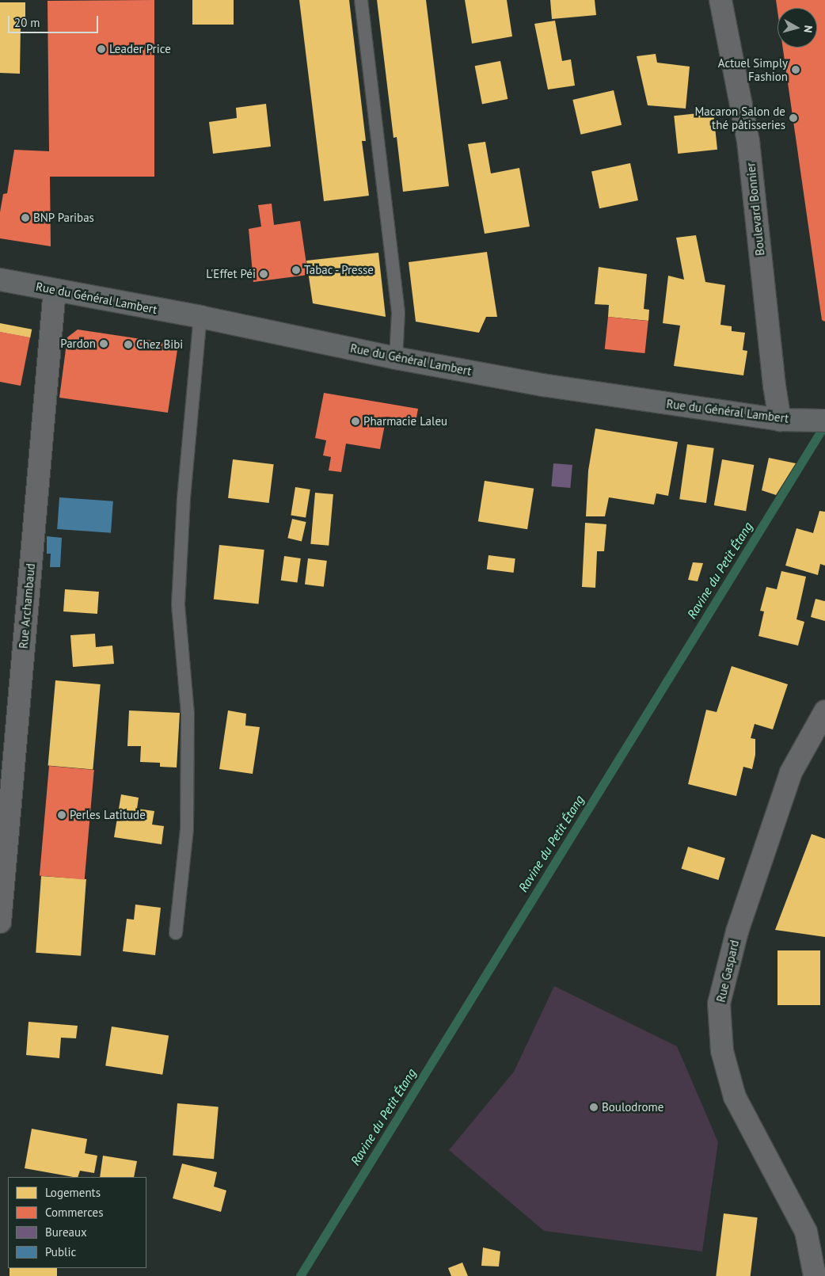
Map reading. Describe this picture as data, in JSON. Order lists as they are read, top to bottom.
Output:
{
  "streets": {
    "main road": ["Rue du Général Lambert"],
    "street": ["Boulevard Bonnier", "Rue Archambaud", "Rue Gaspard"]
  },
  "crossings": [
    ["Boulevard Bonnier", "Rue du Général Lambert"],
    ["Rue du Général Lambert", "Rue Archambaud"]
  ],
  "water": ["Ravine du Petit Étang"],
  "places": [
    "Leader Price",
    "Actuel Simply Fashion",
    "Macaron Salon de thé pâtisseries",
    "BNP Paribas",
    "Tabac - Presse",
    "L'Effet Péi",
    "Pardon",
    "Chez Bibi",
    "Pharmacie Laleu",
    "Perles Latitude",
    "Boulodrome"
  ],
  "legend": [
    "Logements",
    "Commerces",
    "Bureaux",
    "Public"
  ],
  "scale_bar": "20 m",
  "north": "right"
}
